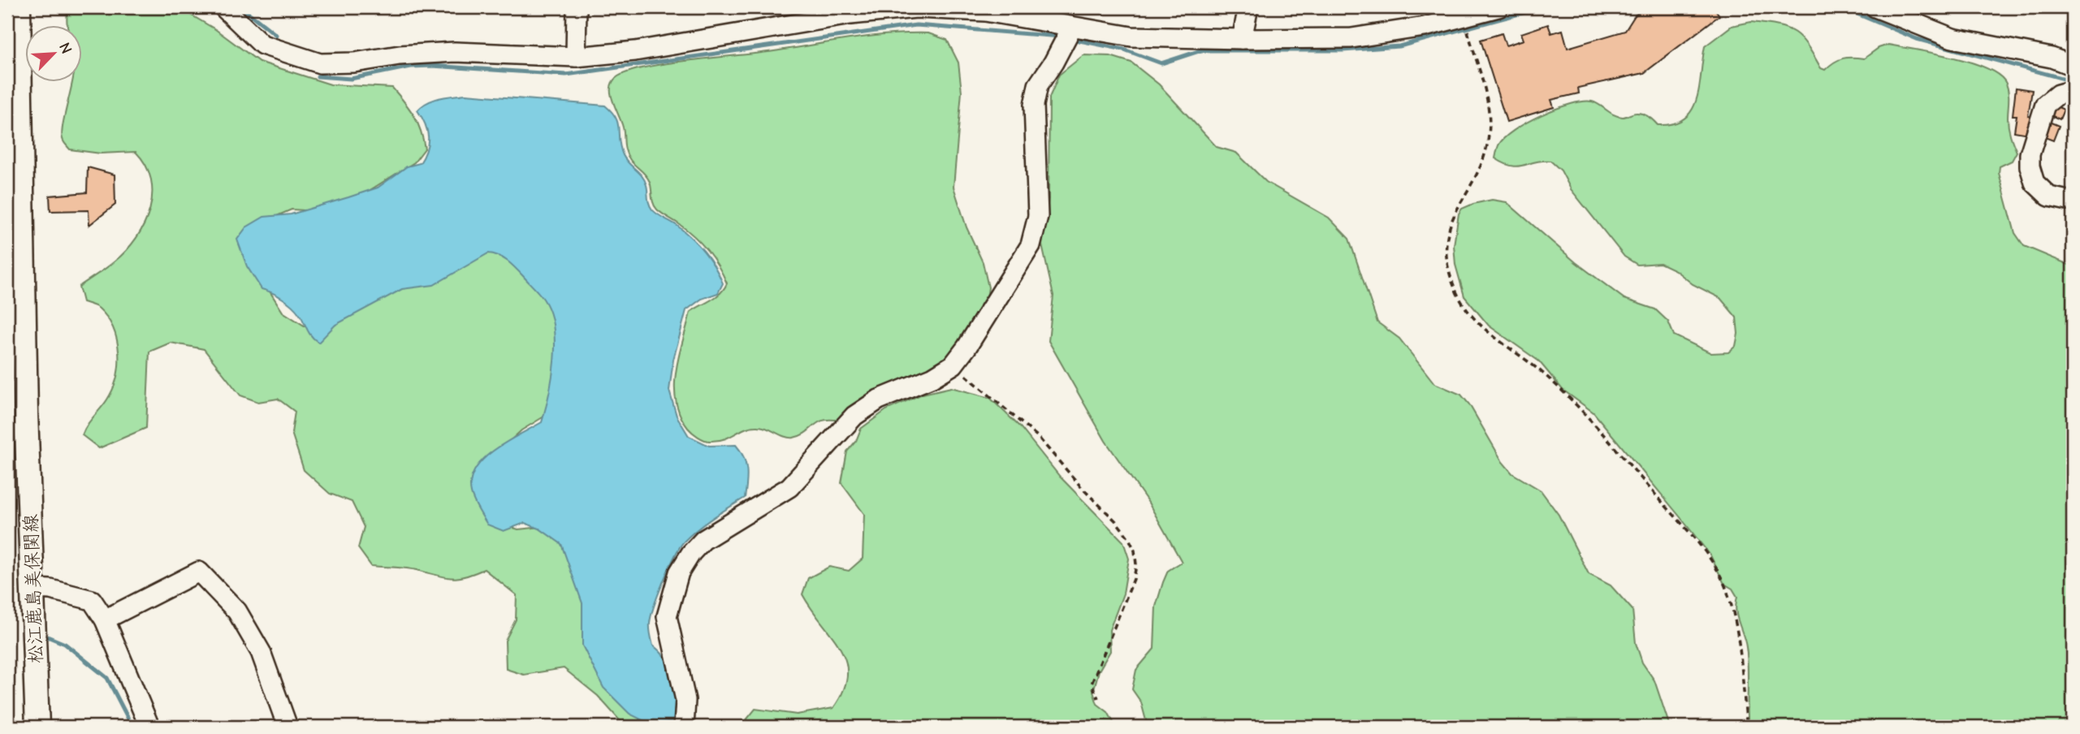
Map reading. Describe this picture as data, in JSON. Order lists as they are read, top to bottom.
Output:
{
  "streets": {
    "main road": ["松江鹿島美保関線"]
  },
  "north": "top right"
}
